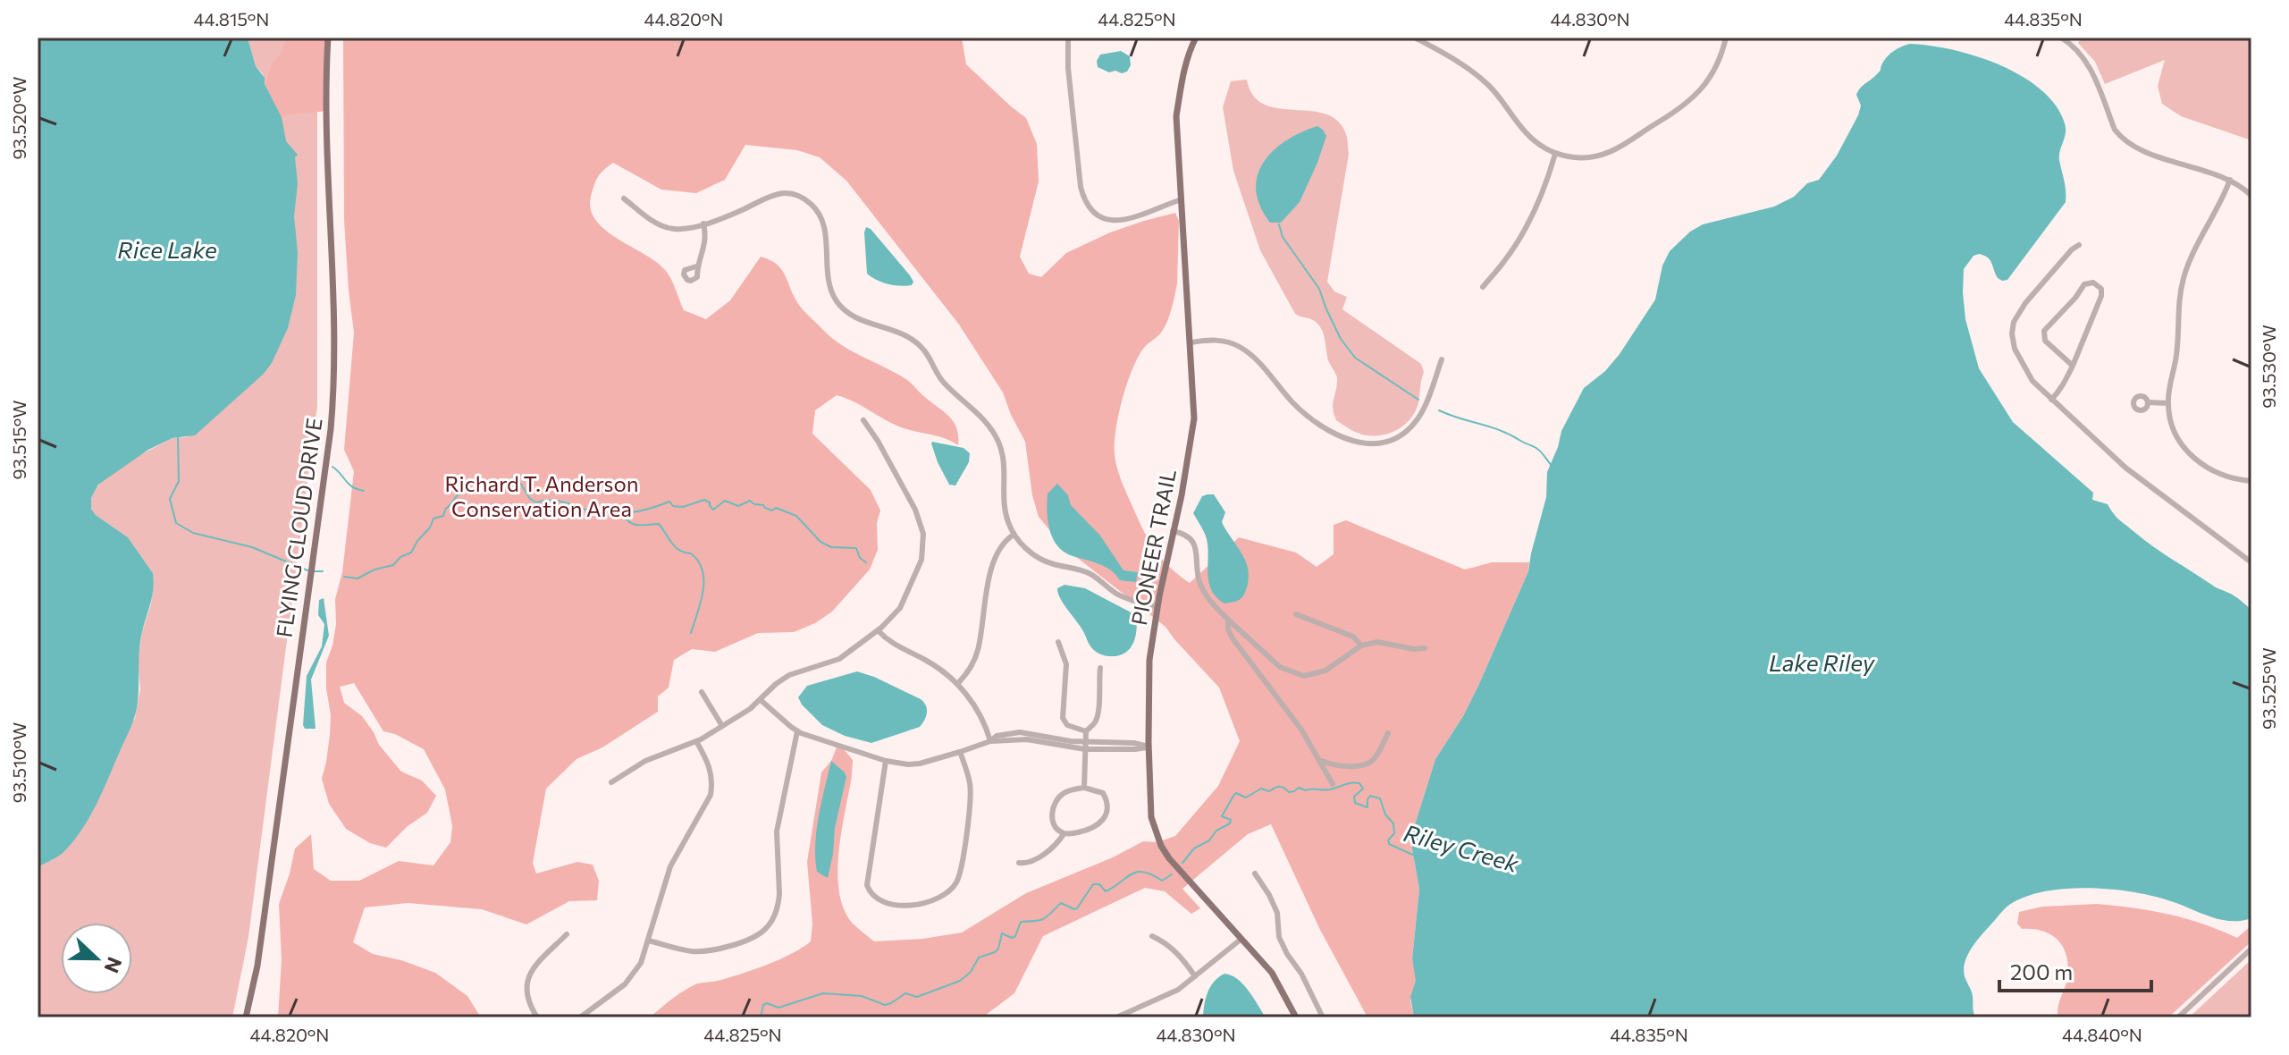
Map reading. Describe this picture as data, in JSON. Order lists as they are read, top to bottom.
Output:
{
  "streets": {
    "main road": ["FLYING CLOUD DRIVE", "PIONEER TRAIL"]
  },
  "water": ["Rice Lake", "Lake Riley", "Riley Creek"],
  "parks": ["Richard T. Anderson Conservation Area"],
  "scale_bar": "200 m",
  "north": "right",
  "coordinates": [
    "44.815°N",
    "44.820°N",
    "44.825°N",
    "44.830°N",
    "44.835°N",
    "93.520°W",
    "93.530°W",
    "93.515°W",
    "93.525°W",
    "93.510°W",
    "44.840°N"
  ]
}
